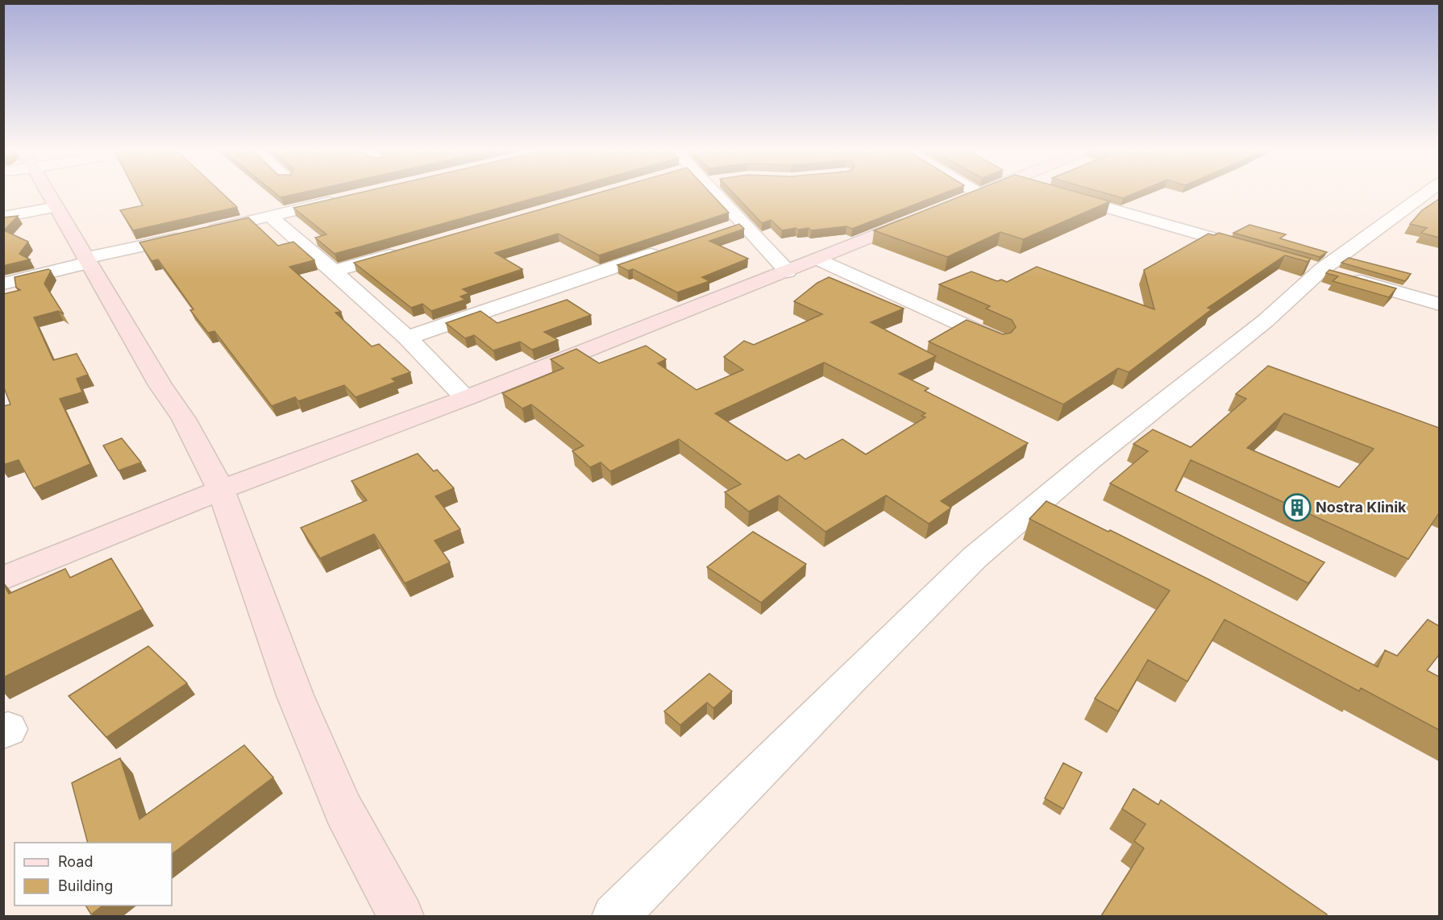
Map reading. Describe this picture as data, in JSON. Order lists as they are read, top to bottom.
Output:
{
  "places": {
    "building": ["Nostra Klinik"]
  },
  "legend": ["Road", "Building"]
}
